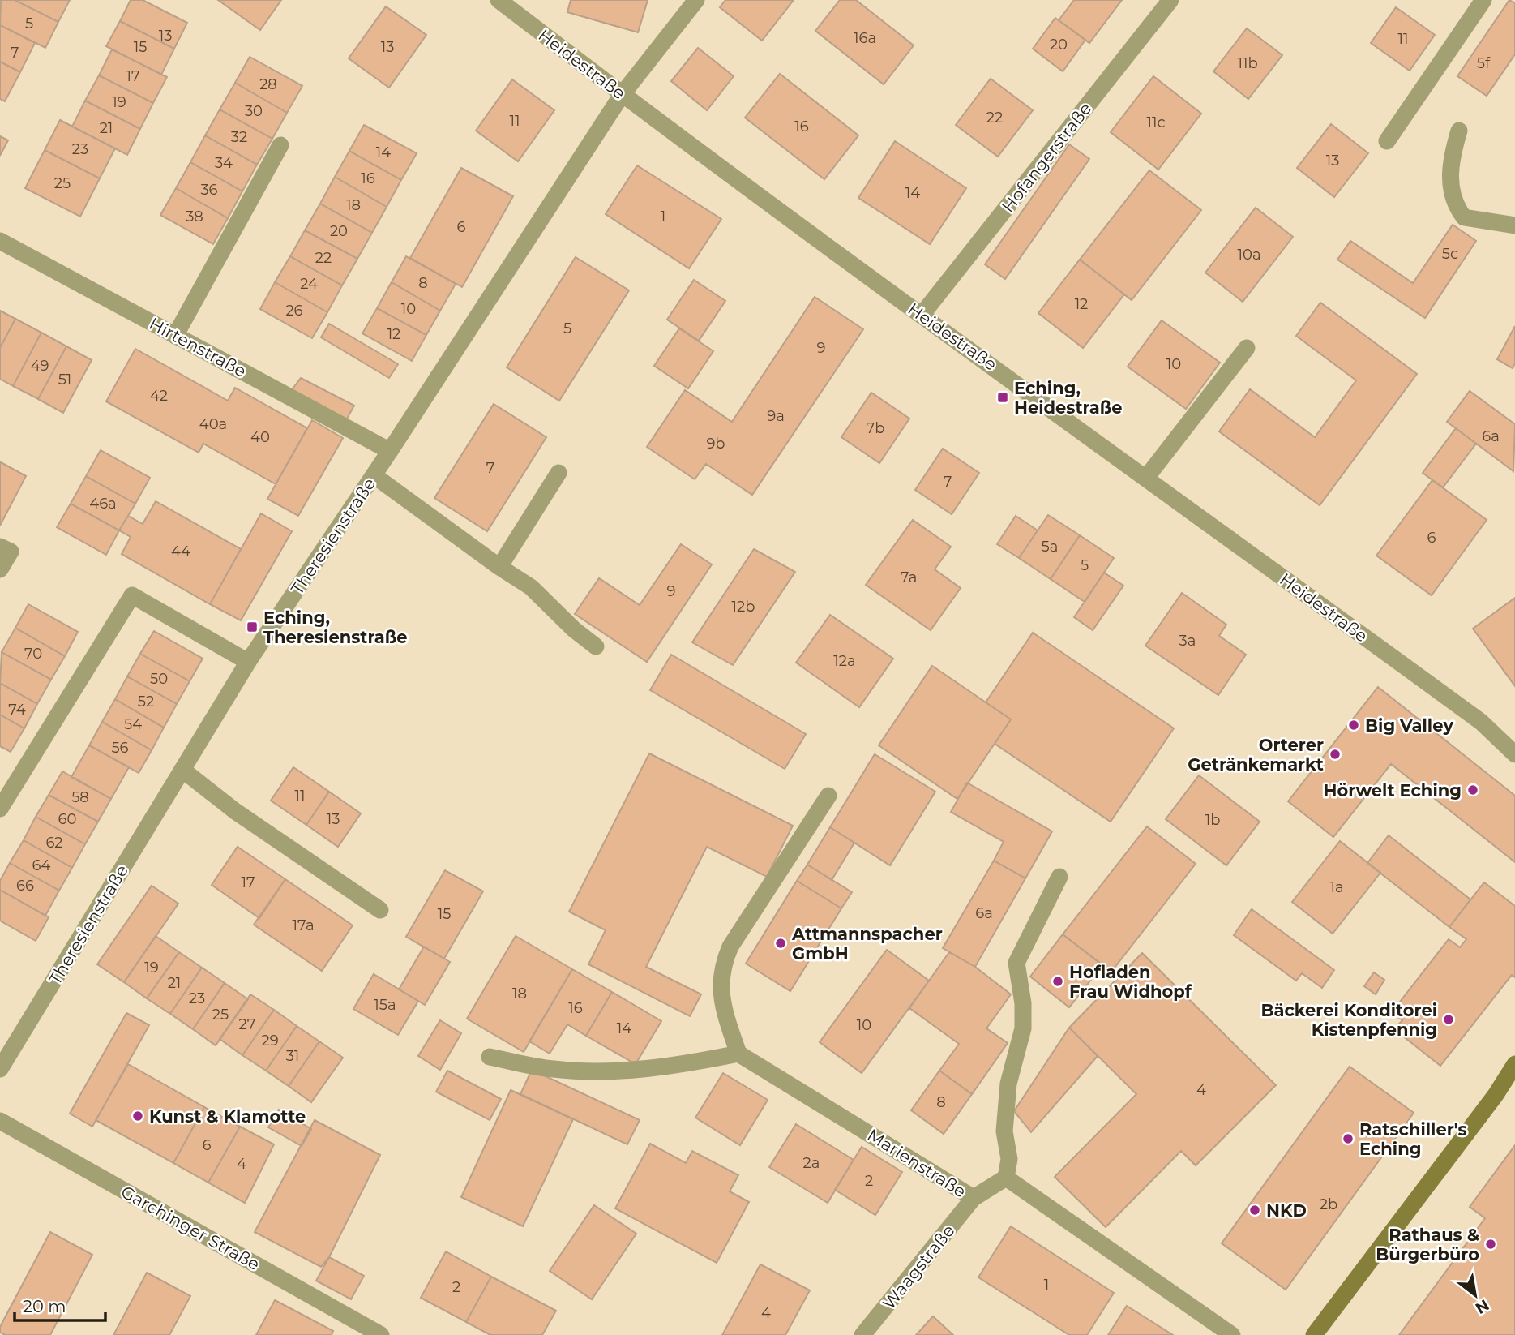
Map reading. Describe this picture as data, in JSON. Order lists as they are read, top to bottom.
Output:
{
  "streets": {
    "street": [
      "Heidestraße",
      "Hofangerstraße",
      "Hirtenstraße",
      "Theresienstraße",
      "Marienstraße",
      "Garchinger Straße",
      "Waagstraße"
    ]
  },
  "crossings": [
    ["Heidestraße", "Hofangerstraße"],
    ["Heidestraße", "Theresienstraße"],
    ["Hirtenstraße", "Theresienstraße"],
    ["Marienstraße", "Waagstraße"]
  ],
  "places": {
    "transit": ["Eching, Heidestraße", "Eching, Theresienstraße"],
    "other": [
      "Big Valley",
      "Orterer Getränkemarkt",
      "Hörwelt Eching",
      "Attmannspacher GmbH",
      "Hofladen Frau Widhopf",
      "Bäckerei Konditorei Kistenpfennig",
      "Kunst & Klamotte",
      "Ratschiller's Eching",
      "NKD",
      "Rathaus & Bürgerbüro"
    ]
  },
  "house_numbers": [
    "5",
    "13",
    "16a",
    "11",
    "20",
    "15",
    "13",
    "7",
    "11b",
    "5f",
    "17",
    "28",
    "19",
    "30",
    "22",
    "11",
    "11c",
    "16",
    "21",
    "32",
    "23",
    "14",
    "13",
    "34",
    "16",
    "25",
    "36",
    "14",
    "18",
    "38",
    "1",
    "6",
    "20",
    "5c",
    "10a",
    "22",
    "8",
    "24",
    "12",
    "10",
    "26",
    "5",
    "12",
    "9",
    "10",
    "49",
    "51",
    "42",
    "9a",
    "40a",
    "7b",
    "6a",
    "40",
    "9b",
    "7",
    "7",
    "46a",
    "6",
    "5a",
    "44",
    "5",
    "7a",
    "9",
    "12b",
    "3a",
    "70",
    "12a",
    "50",
    "52",
    "74",
    "54",
    "56",
    "11",
    "58",
    "60",
    "13",
    "1b",
    "62",
    "64",
    "17",
    "66",
    "1a",
    "6a",
    "15",
    "17a",
    "19",
    "21",
    "18",
    "23",
    "15a",
    "16",
    "25",
    "27",
    "10",
    "14",
    "29",
    "31",
    "4",
    "8",
    "6",
    "2a",
    "4",
    "2",
    "2b",
    "1",
    "2",
    "4"
  ],
  "scale_bar": "20 m",
  "north": "bottom right"
}
